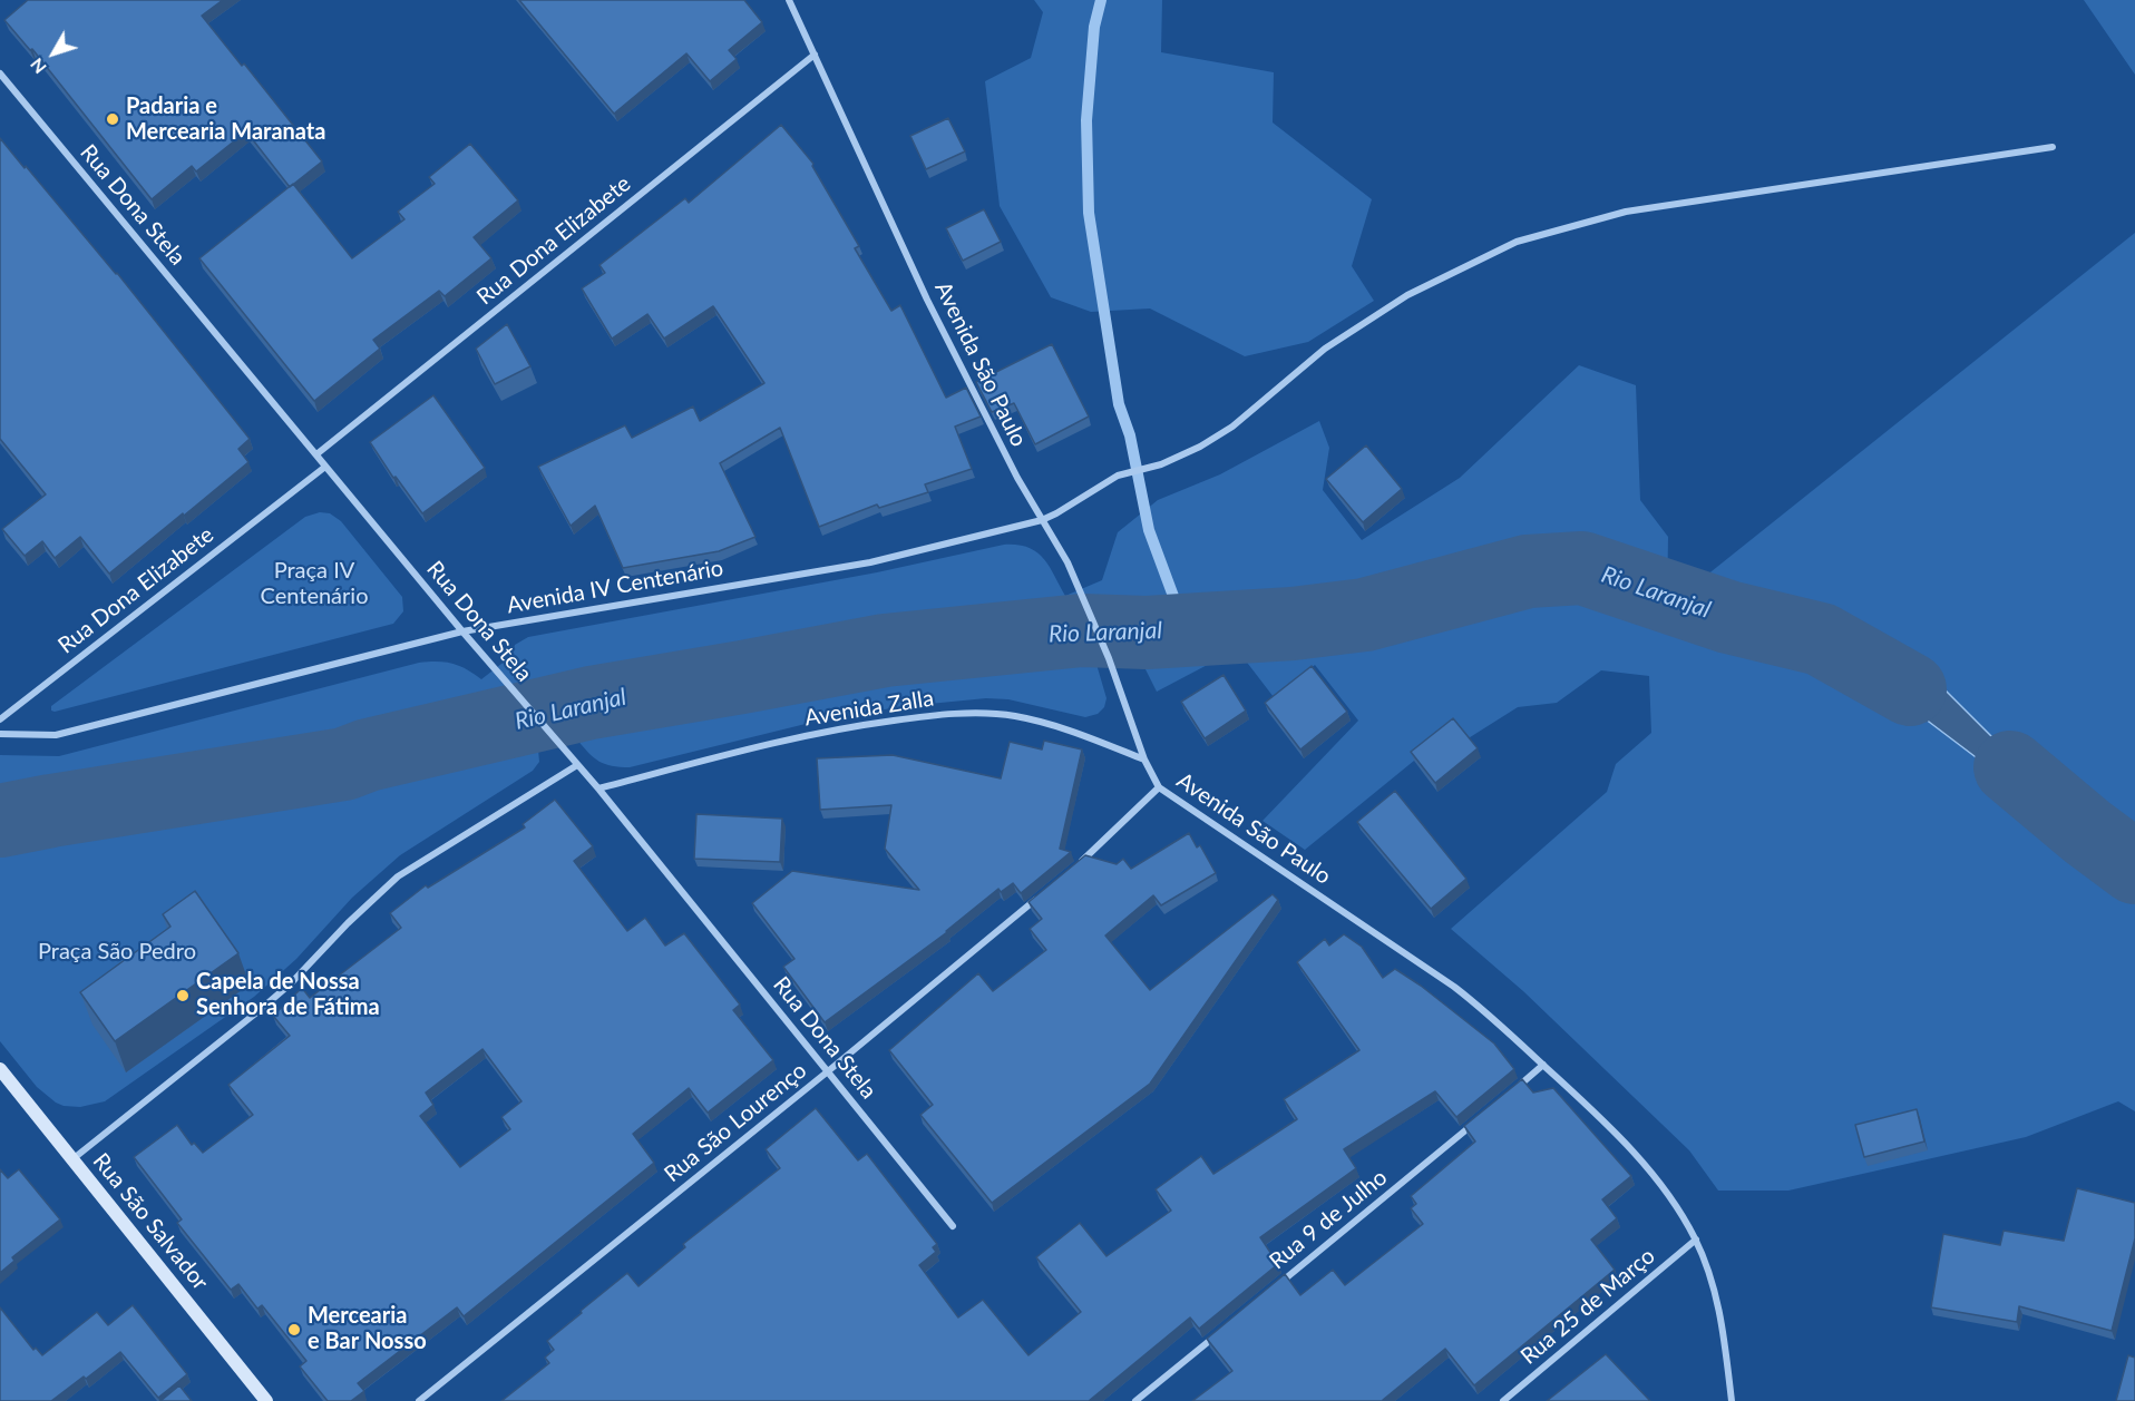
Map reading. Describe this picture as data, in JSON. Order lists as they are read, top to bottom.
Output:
{
  "streets": {
    "street": [
      "Rua Dona Stela",
      "Rua Dona Elizabete",
      "Avenida São Paulo",
      "Avenida IV Centenário",
      "Avenida Zalla",
      "Rua São Lourenço",
      "Rua 9 de Julho",
      "Rua São Salvador",
      "Rua 25 de Março"
    ]
  },
  "crossings": [
    ["Rua Dona Stela", "Rua Dona Elizabete"],
    ["Rua Dona Stela", "Avenida IV Centenário"],
    ["Rua Dona Stela", "Avenida Zalla"],
    ["Rua Dona Stela", "Rua São Lourenço"],
    ["Rua Dona Elizabete", "Avenida São Paulo"],
    ["Avenida São Paulo", "Avenida IV Centenário"],
    ["Avenida São Paulo", "Avenida Zalla"],
    ["Avenida São Paulo", "Rua 25 de Março"]
  ],
  "water": ["Rio Laranjal"],
  "parks": ["Praça IV Centenário", "Praça São Pedro"],
  "places": ["Padaria e Mercearia Maranata", "Capela de Nossa Senhora de Fátima", "Mercearia e Bar Nosso"],
  "north": "bottom left"
}
